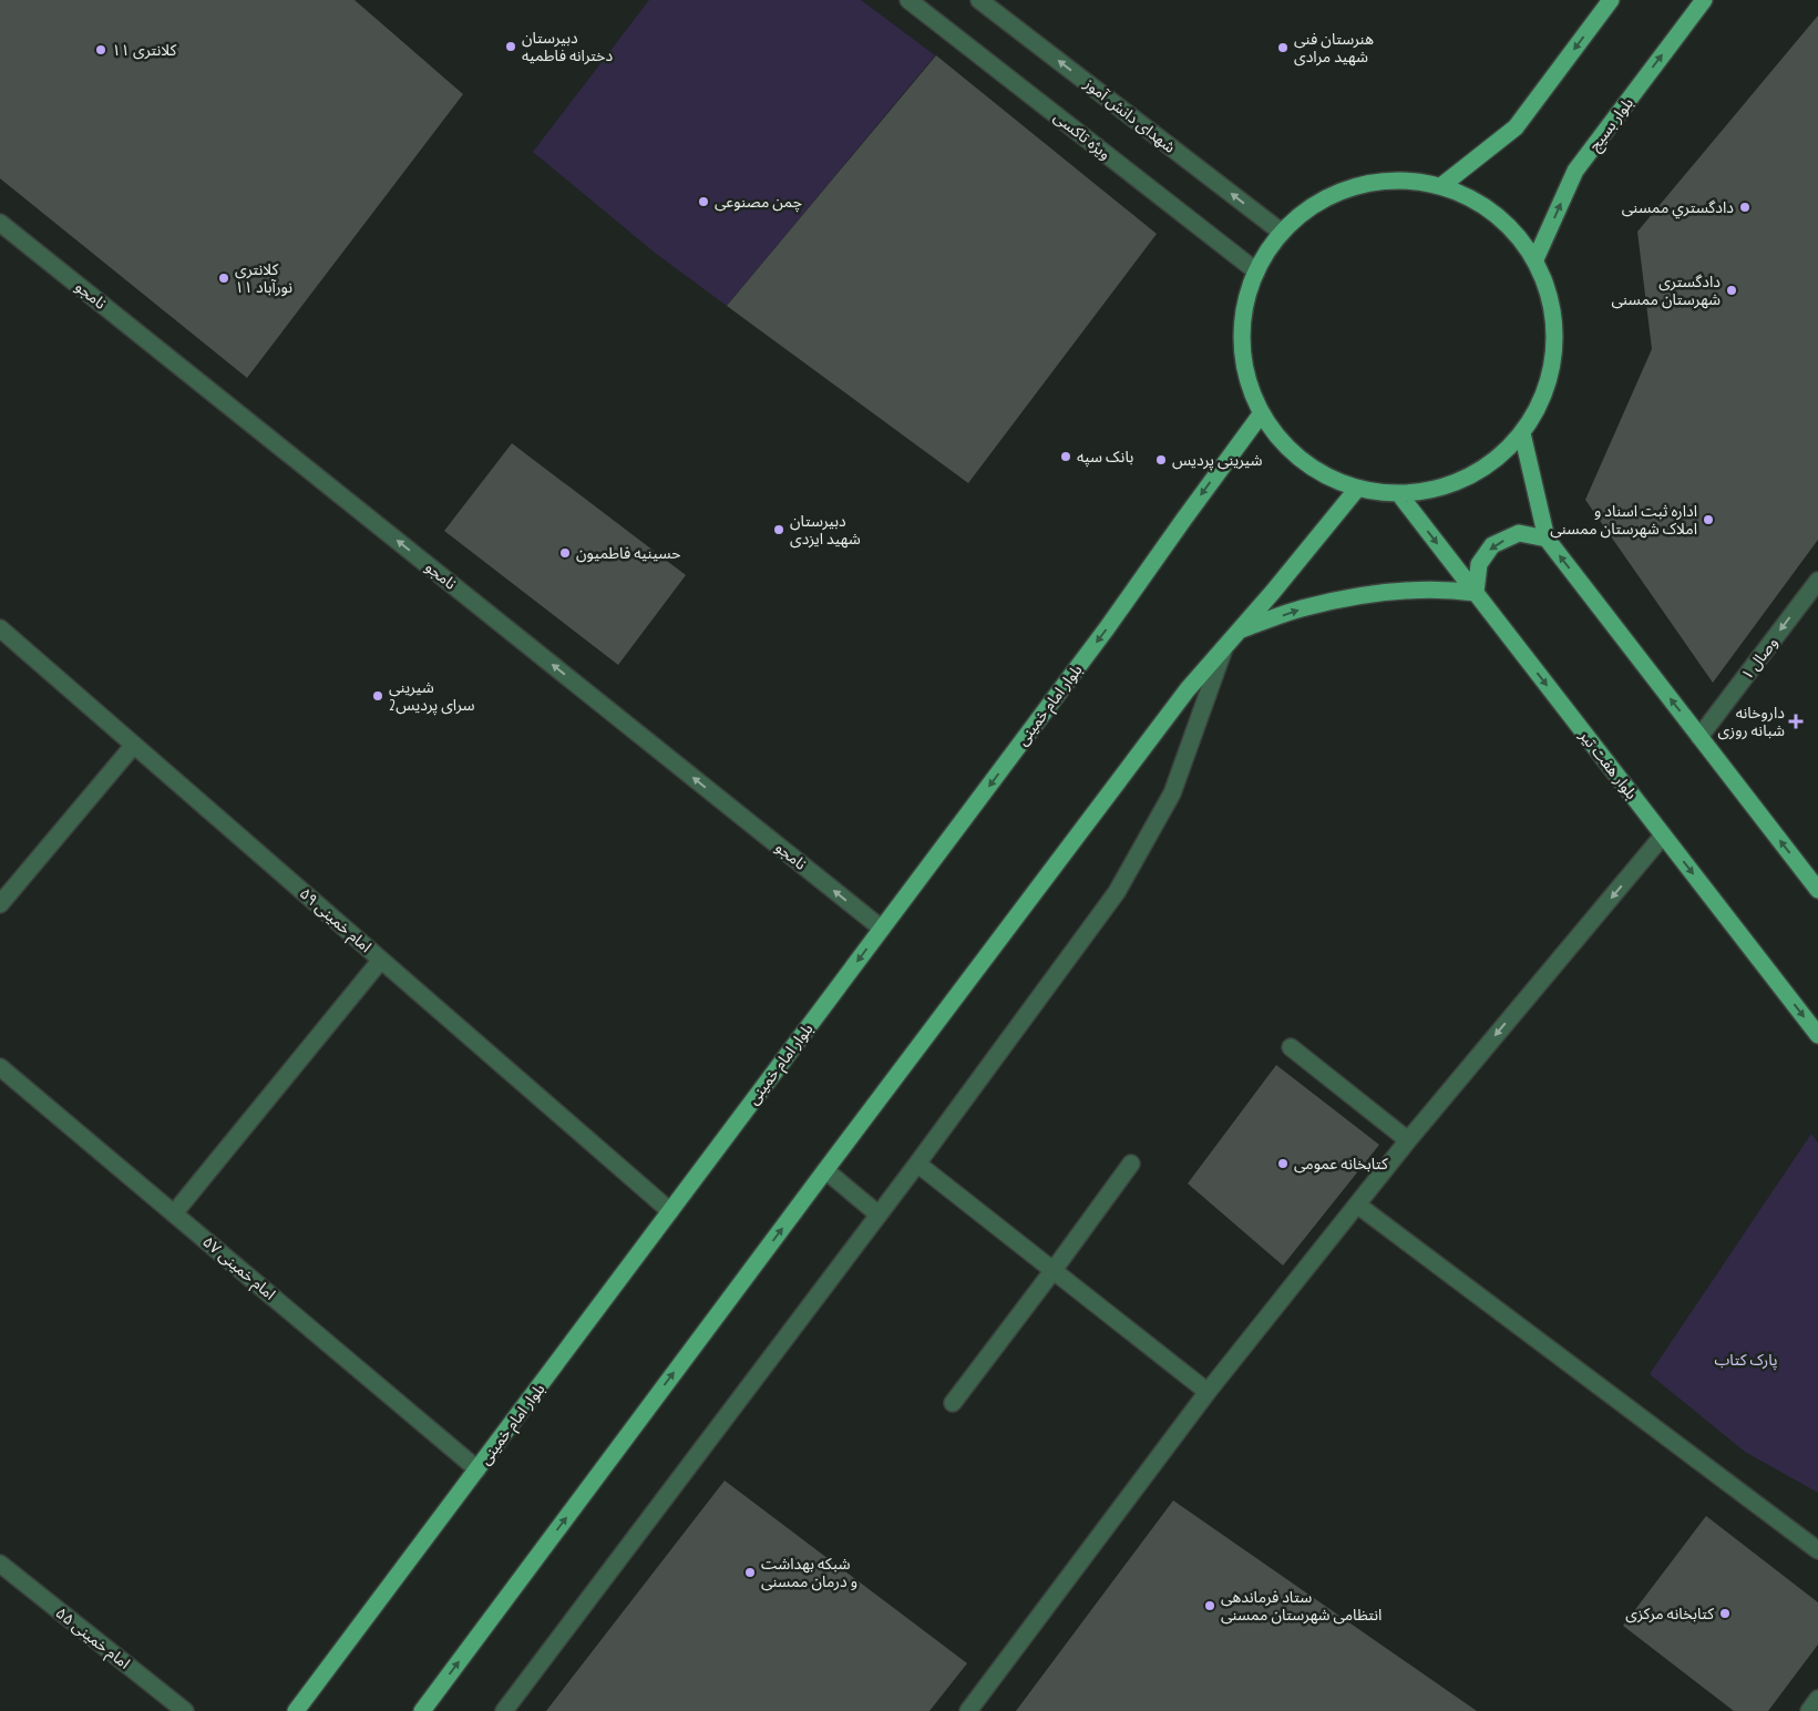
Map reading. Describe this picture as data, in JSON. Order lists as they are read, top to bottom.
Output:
{
  "streets": {
    "main road": ["بلوار بسیج", "بلوار امام خمينی", "بلوار هفت تیر"],
    "street": [
      "شهدای دانش آموز",
      "ویژه تاکسی",
      "نامجو",
      "وصال ۱",
      "امام خمينی ۵۹",
      "امام خمينی ۵۷",
      "امام خمينی ۵۵"
    ]
  },
  "crossings": [
    ["نامجو", "بلوار امام خمينی"],
    ["بلوار امام خمينی", "امام خمينی ۵۹"],
    ["بلوار امام خمينی", "امام خمينی ۵۷"]
  ],
  "one_way": ["شهدای دانش آموز", "نامجو", "وصال ۱"],
  "parks": ["پارک کتاب"],
  "places": {
    "other": [
      "دبیرستان دخترانه فاطمیه",
      "هنرستان فنی شهید مرادی",
      "کلانتری ۱۱",
      "چمن مصنوعی",
      "دادگستري ممسنی",
      "کلانتری ۱۱ نورآباد",
      "دادگستری شهرستان ممسنی",
      "بانک سپه",
      "شیرینی پردیس",
      "اداره ثبت اسناد و املاک شهرستان ممسنی",
      "دبیرستان شهید ایزدی",
      "حسینیه فاطمیون",
      "شیرینی سرای پردیس2",
      "کتابخانه عمومی",
      "شبکه بهداشت و درمان ممسنی",
      "ستاد فرماندهی انتظامی شهرستان ممسنی",
      "کتابخانه مرکزی"
    ],
    "health": ["داروخانه شبانه روزی"]
  }
}
